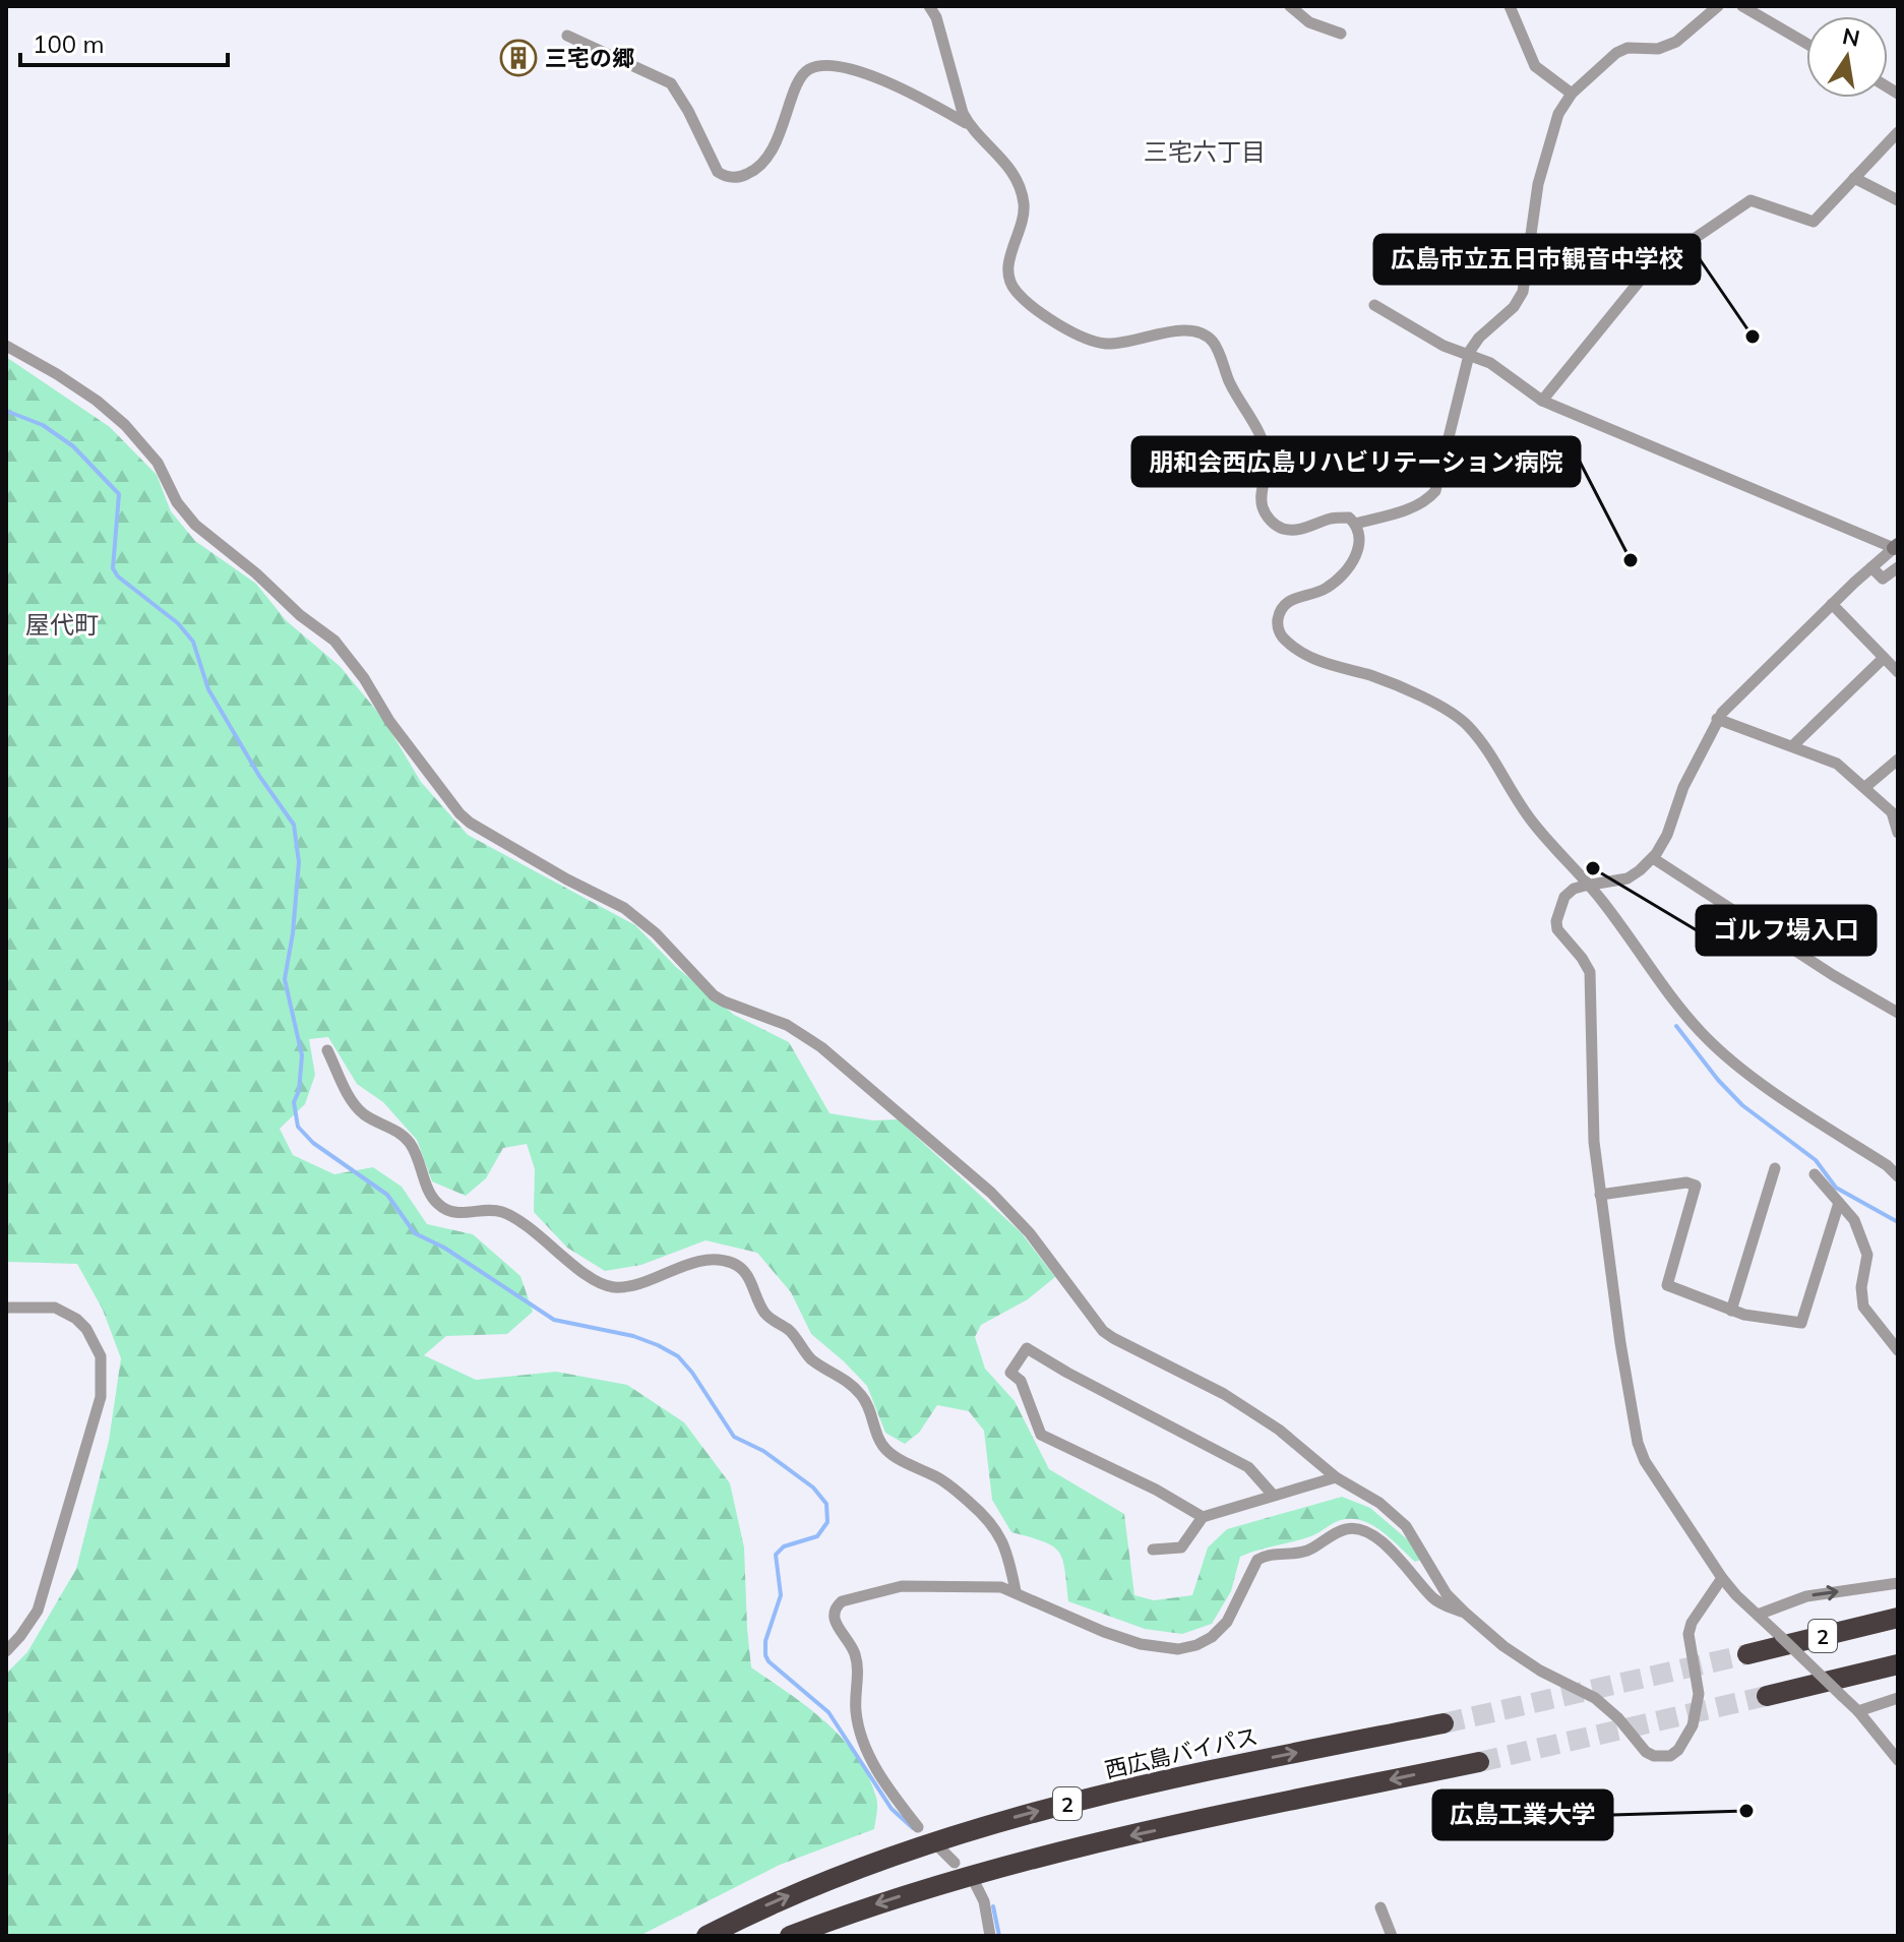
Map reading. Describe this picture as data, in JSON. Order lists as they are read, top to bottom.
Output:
{
  "streets": {
    "highway": ["2", "西広島バイパス"]
  },
  "districts": ["三宅六丁目", "屋代町"],
  "places": {
    "building": ["三宅の郷"],
    "other": [
      "広島市立五日市観音中学校",
      "朋和会西広島リハビリテーション病院",
      "ゴルフ場入口",
      "広島工業大学"
    ]
  },
  "scale_bar": "100 m",
  "north": "top"
}
